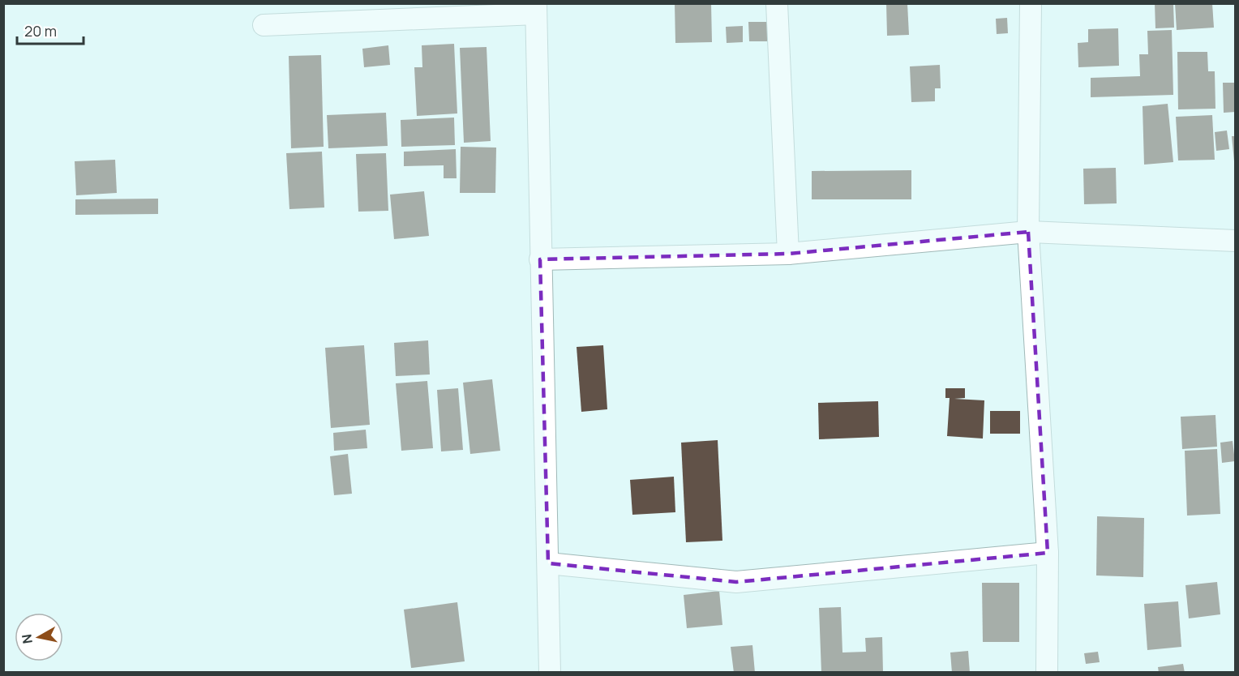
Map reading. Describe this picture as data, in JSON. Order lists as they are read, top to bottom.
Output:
{
  "scale_bar": "20 m",
  "north": "left"
}
